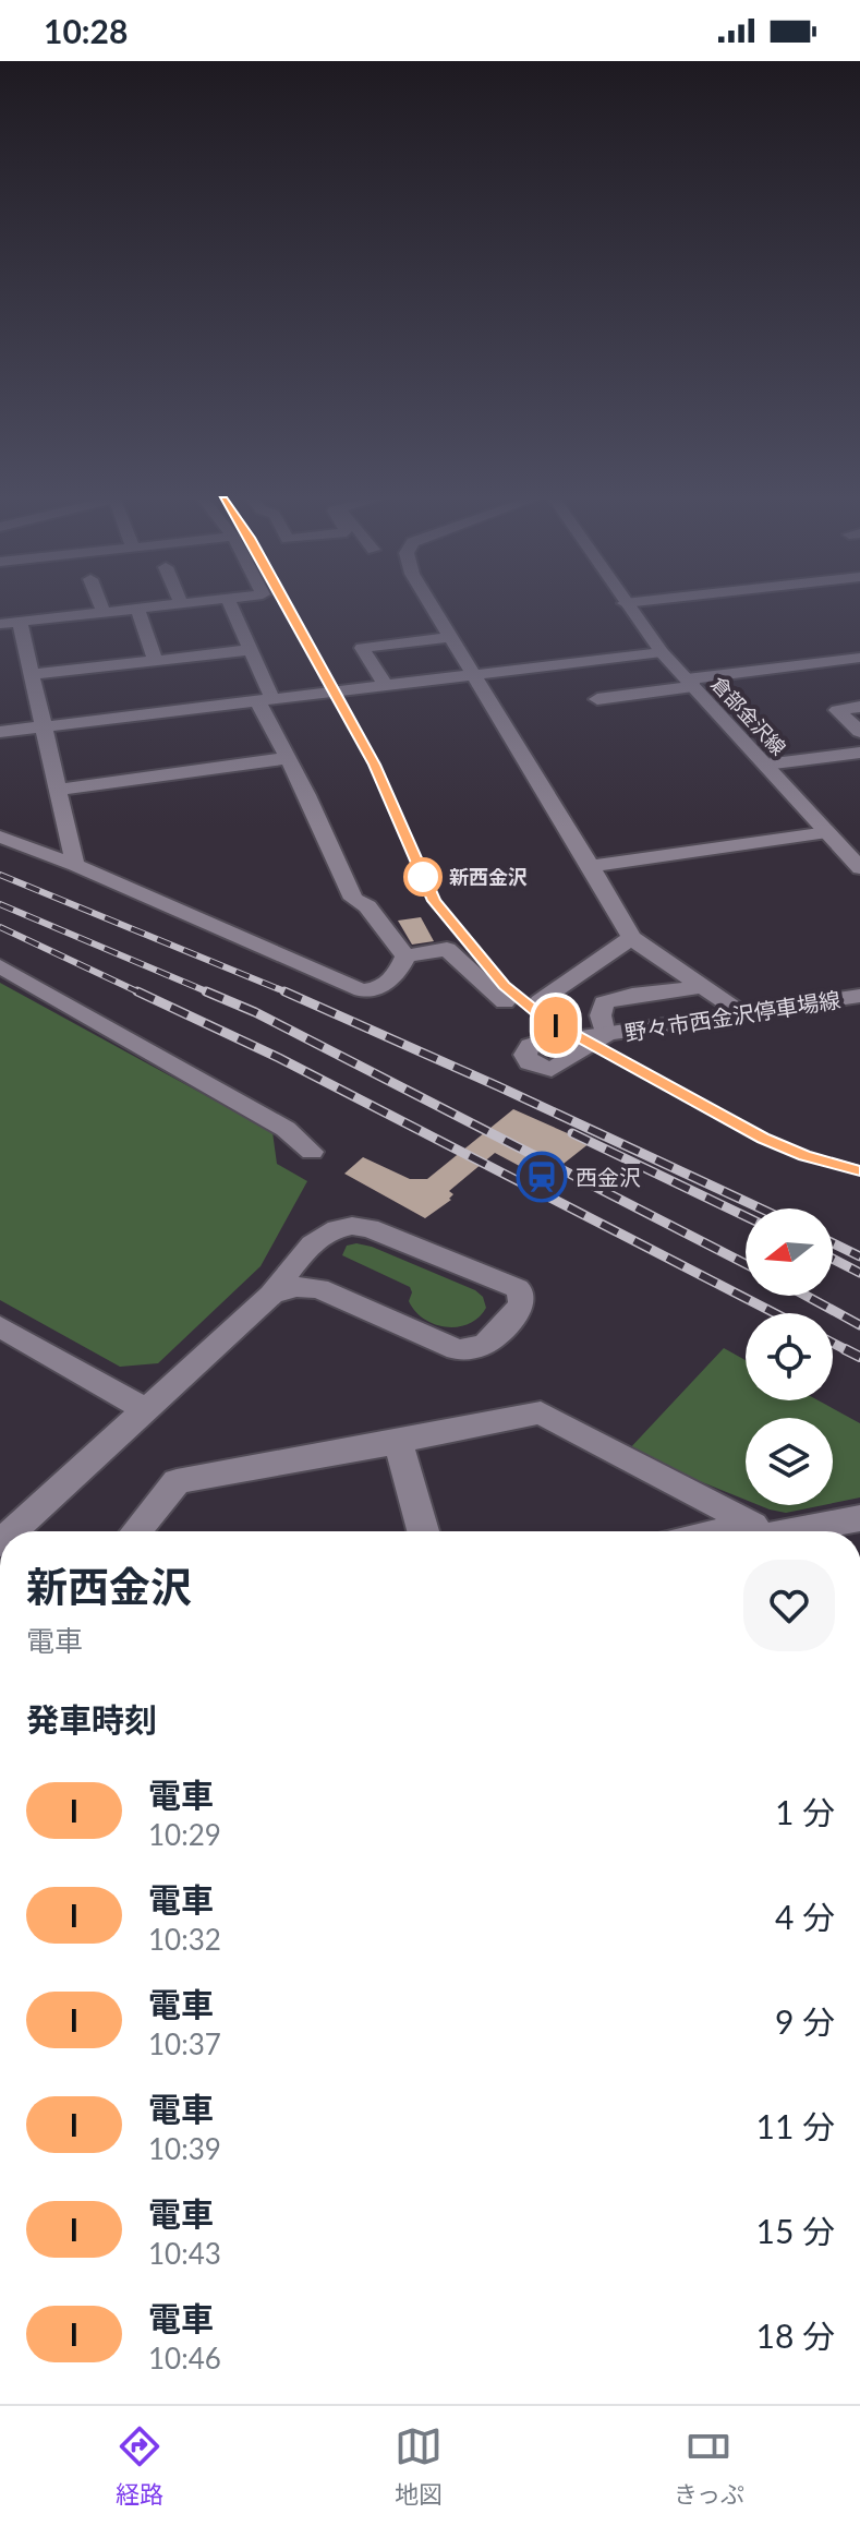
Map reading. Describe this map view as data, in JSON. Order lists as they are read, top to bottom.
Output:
{
  "streets": {
    "street": ["倉部金沢線", "野々市西金沢停車場線"]
  },
  "places": {
    "other": ["新西金沢"],
    "station": ["西金沢"]
  },
  "north": "left",
  "page": {
    "status": "10:28",
    "on_map": "I",
    "heading": [
      ["新西金沢", "電車"],
      "発車時刻"
    ],
    "list": [
      {
        "mark": "I",
        "name": "電車",
        "note": "10:29",
        "value": "1 分"
      },
      {
        "mark": "I",
        "name": "電車",
        "note": "10:32",
        "value": "4 分"
      },
      {
        "mark": "I",
        "name": "電車",
        "note": "10:37",
        "value": "9 分"
      },
      {
        "mark": "I",
        "name": "電車",
        "note": "10:39",
        "value": "11 分"
      },
      {
        "mark": "I",
        "name": "電車",
        "note": "10:43",
        "value": "15 分"
      },
      {
        "mark": "I",
        "name": "電車",
        "note": "10:46",
        "value": "18 分"
      }
    ],
    "tabs": ["経路", "地図", "きっぷ"]
  }
}
